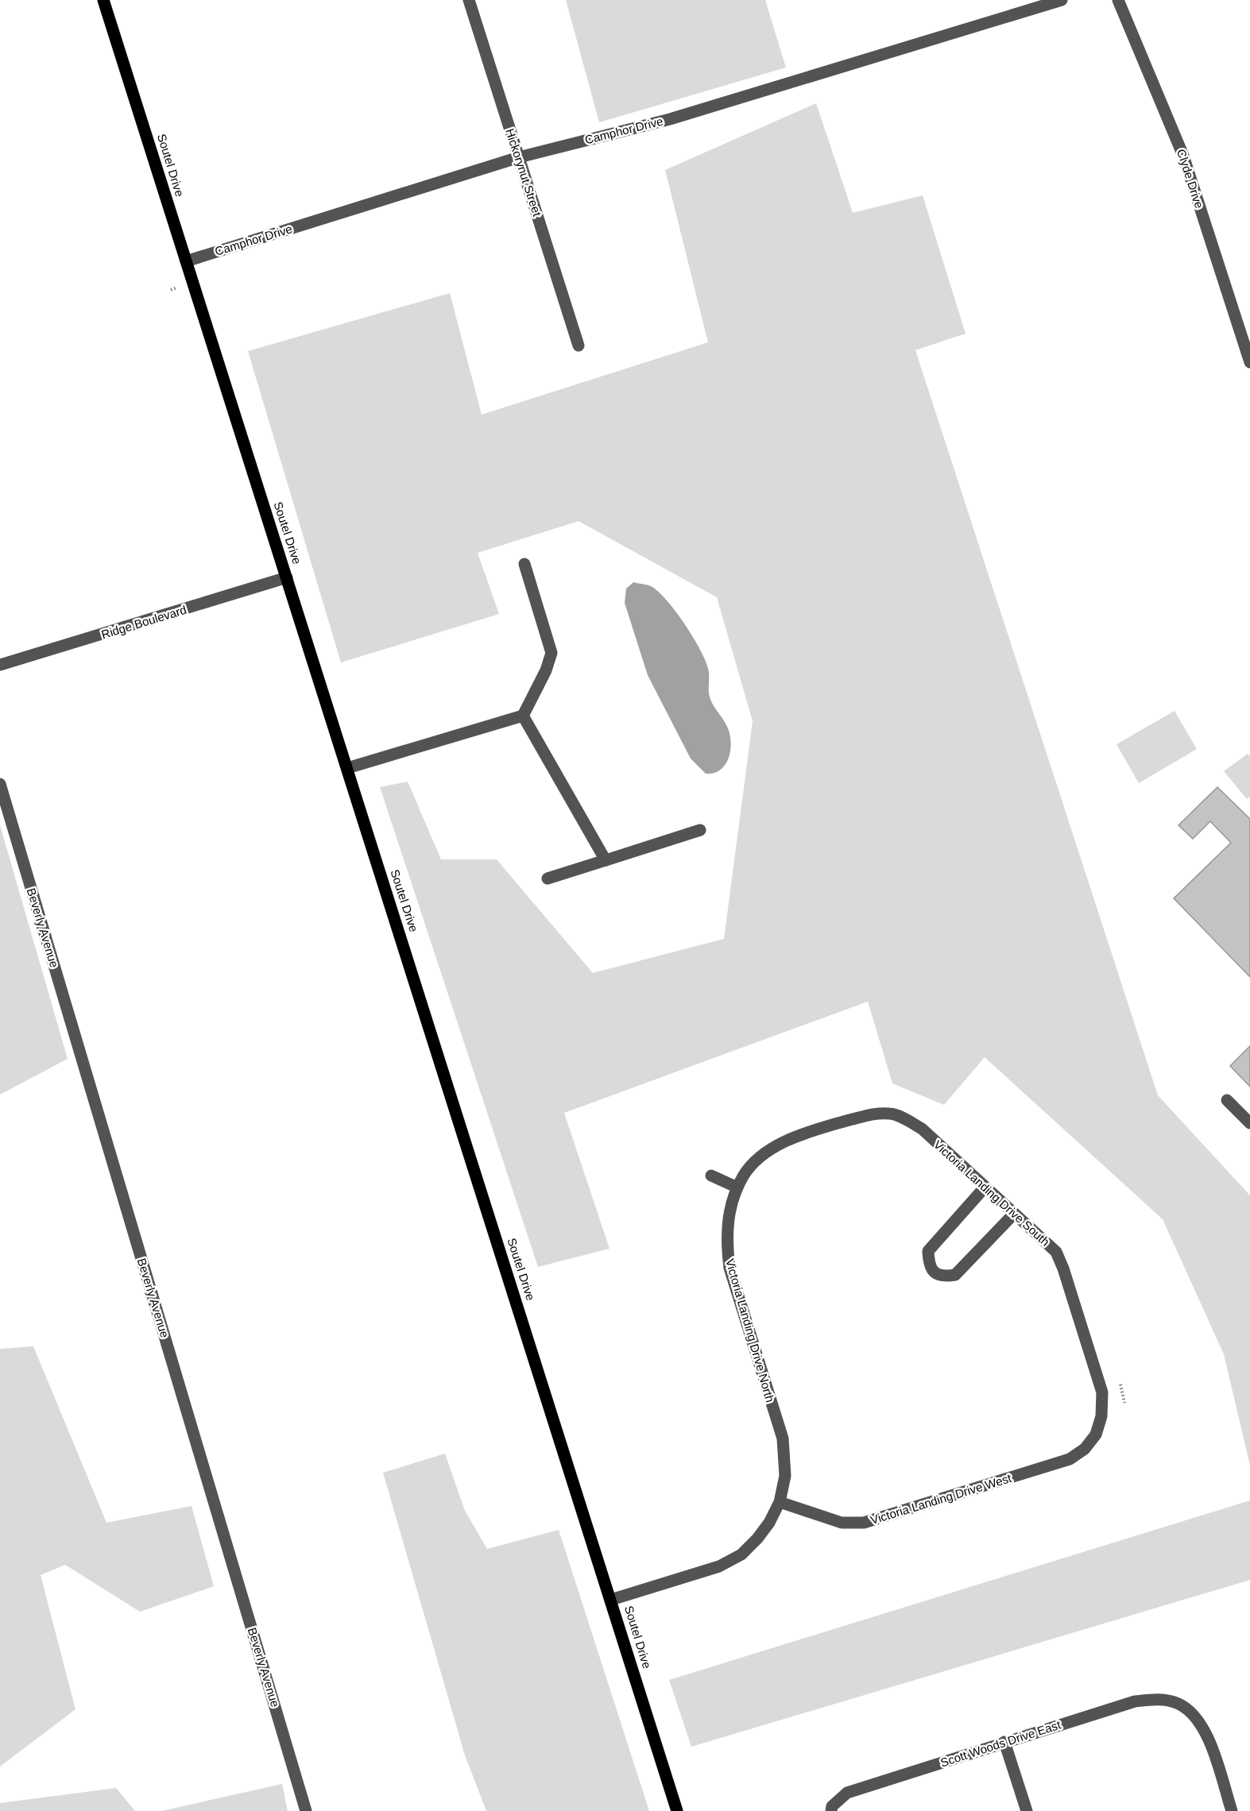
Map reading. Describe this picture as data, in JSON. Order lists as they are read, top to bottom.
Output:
{
  "streets": {
    "main road": ["Soutel Drive"],
    "street": [
      "Camphor Drive",
      "Hickorynut Street",
      "Clyde Drive",
      "Ridge Boulevard",
      "Beverly Avenue",
      "Victoria Landing Drive South",
      "Victoria Landing Drive North",
      "Victoria Landing Drive West",
      "Scott Woods Drive East"
    ]
  },
  "crossings": [
    ["Camphor Drive", "Soutel Drive"],
    ["Camphor Drive", "Hickorynut Street"],
    ["Soutel Drive", "Ridge Boulevard"],
    ["Victoria Landing Drive South", "Victoria Landing Drive North"],
    ["Victoria Landing Drive South", "Victoria Landing Drive West"],
    ["Victoria Landing Drive North", "Victoria Landing Drive West"]
  ]
}
